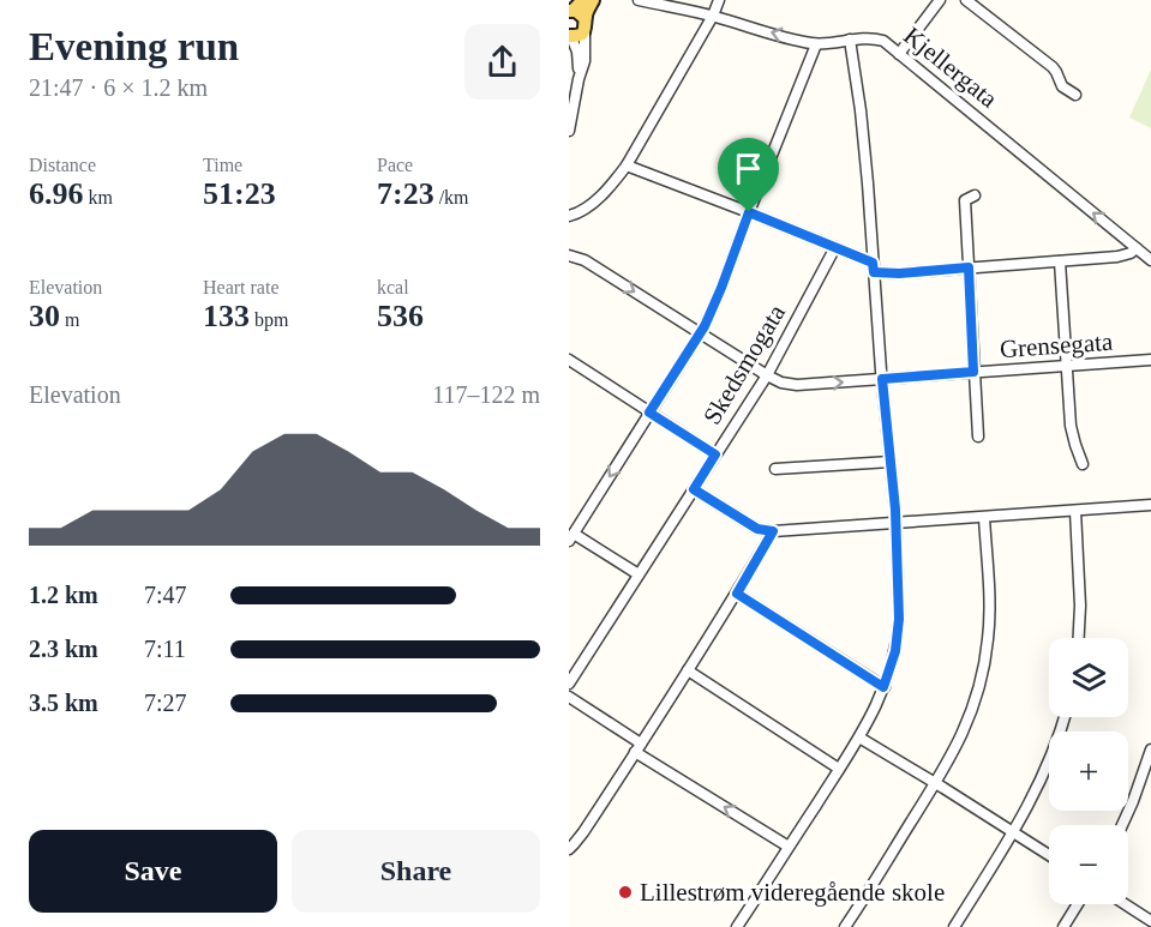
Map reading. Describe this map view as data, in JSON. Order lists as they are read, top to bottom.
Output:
{
  "streets": {
    "street": ["Kjellergata", "Grensegata", "Skedsmogata"]
  },
  "crossings": [
    ["Grensegata", "Skedsmogata"]
  ],
  "places": ["Lillestrøm videregående skole"],
  "page": {
    "heading": ["Evening run", "21:47 · 6 × 1.2 km"],
    "stats": [
      ["Distance", "6.96 km"],
      ["Time", "51:23"],
      ["Pace", "7:23 /km"],
      ["Elevation", "30 m"],
      ["Heart rate", "133 bpm"],
      ["kcal", "536"]
    ],
    "chart": ["Elevation", "117–122 m"],
    "list": [
      {
        "name": "1.2 km",
        "note": "7:47"
      },
      {
        "name": "2.3 km",
        "note": "7:11"
      },
      {
        "name": "3.5 km",
        "note": "7:27"
      }
    ],
    "map_buttons": ["+", "−"],
    "buttons": ["Save", "Share"]
  }
}
